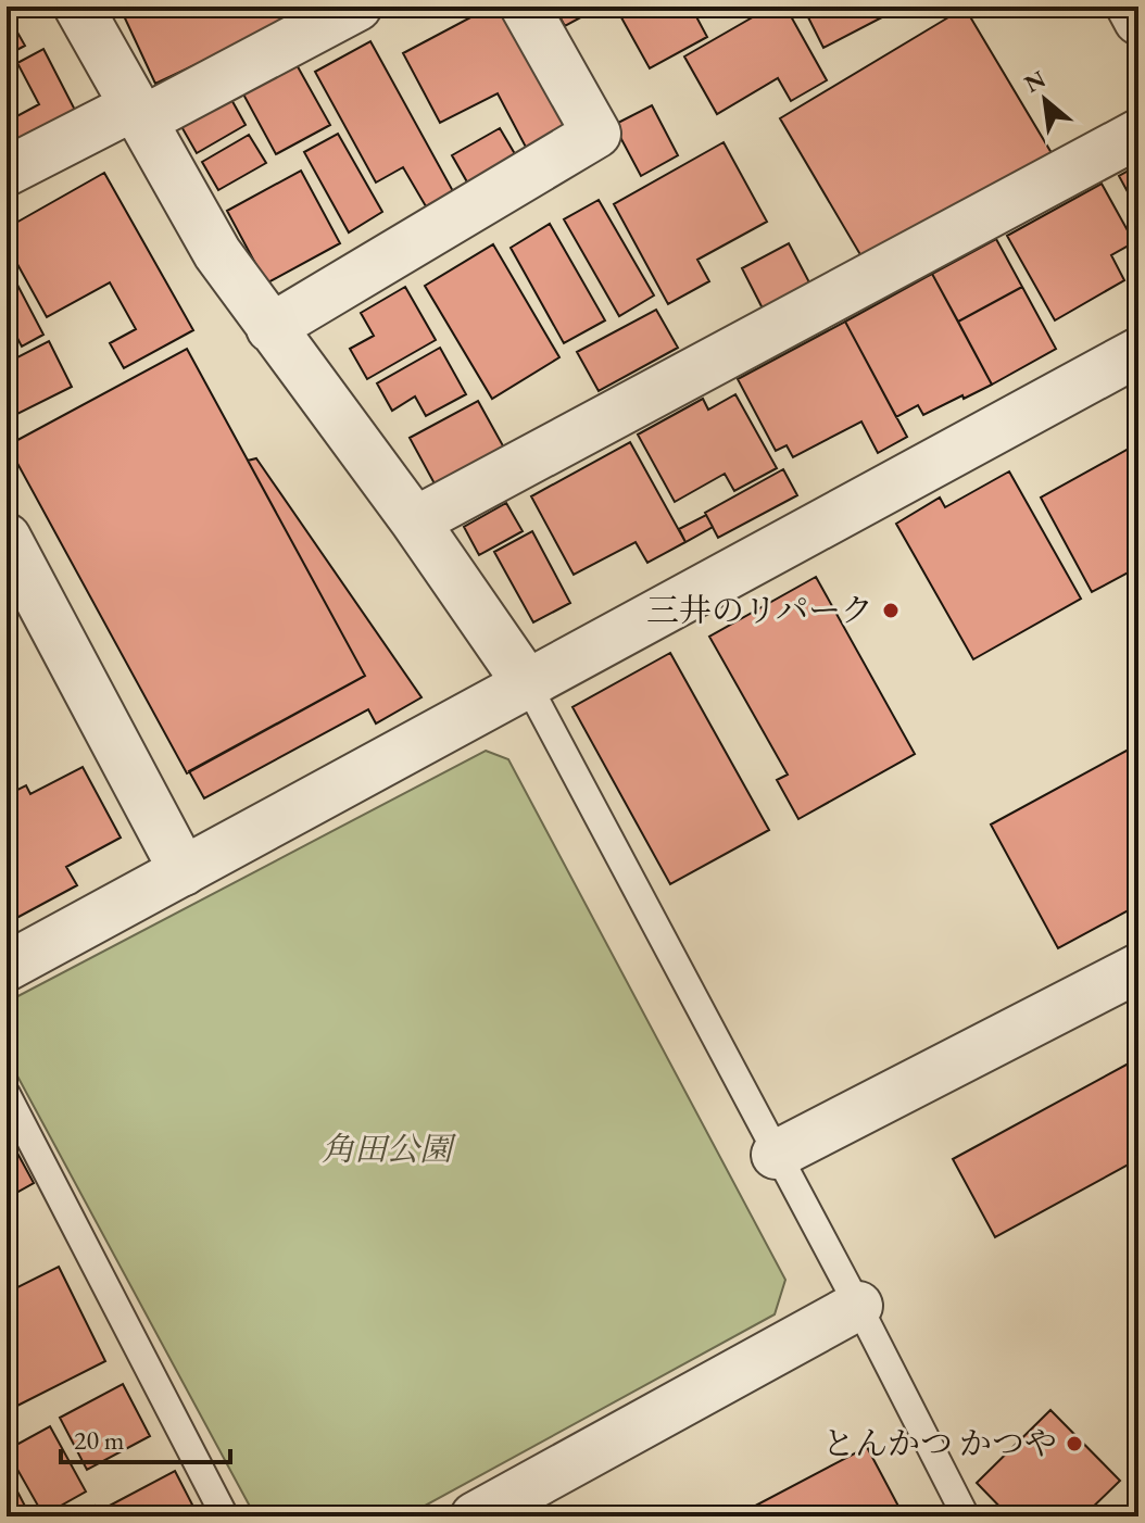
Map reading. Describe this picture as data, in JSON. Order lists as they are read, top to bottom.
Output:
{
  "parks": ["角田公園"],
  "places": ["三井のリパーク", "とんかつ かつや"],
  "scale_bar": "20 m",
  "north": "top left"
}
